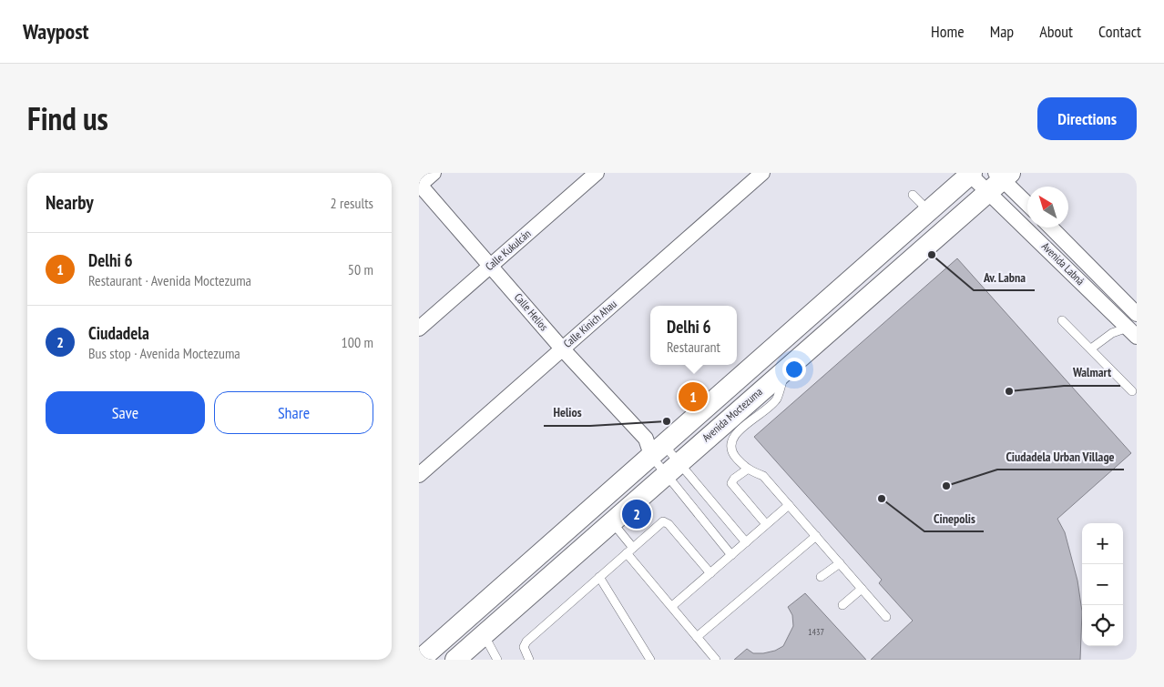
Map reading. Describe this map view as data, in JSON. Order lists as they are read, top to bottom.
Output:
{
  "streets": {
    "street": [
      "Calle Kukulcán",
      "Avenida Labná",
      "Calle Helios",
      "Calle Kinich Ahau",
      "Avenida Moctezuma"
    ]
  },
  "crossings": [
    ["Calle Kukulcán", "Calle Helios"],
    ["Avenida Labná", "Avenida Moctezuma"],
    ["Calle Helios", "Calle Kinich Ahau"],
    ["Calle Helios", "Avenida Moctezuma"]
  ],
  "places": [
    "Av. Labna",
    "Walmart",
    "Helios",
    "Ciudadela Urban Village",
    "Cinepolis"
  ],
  "house_numbers": ["1437"],
  "north": "top left",
  "page": {
    "header": "Waypost",
    "nav": [
      "Home",
      "Map",
      "About",
      "Contact"
    ],
    "title": "Find us",
    "buttons": [
      "Directions",
      ["Save", "Share"]
    ],
    "heading": ["Nearby", "2 results"],
    "list": [
      {
        "mark": "1",
        "name": "Delhi 6",
        "note": "Restaurant · Avenida Moctezuma",
        "value": "50 m"
      },
      {
        "mark": "2",
        "name": "Ciudadela",
        "note": "Bus stop · Avenida Moctezuma",
        "value": "100 m"
      }
    ],
    "popup": ["Delhi 6", "Restaurant"],
    "pins": ["1", "2"],
    "map_buttons": ["+", "−"]
  }
}
